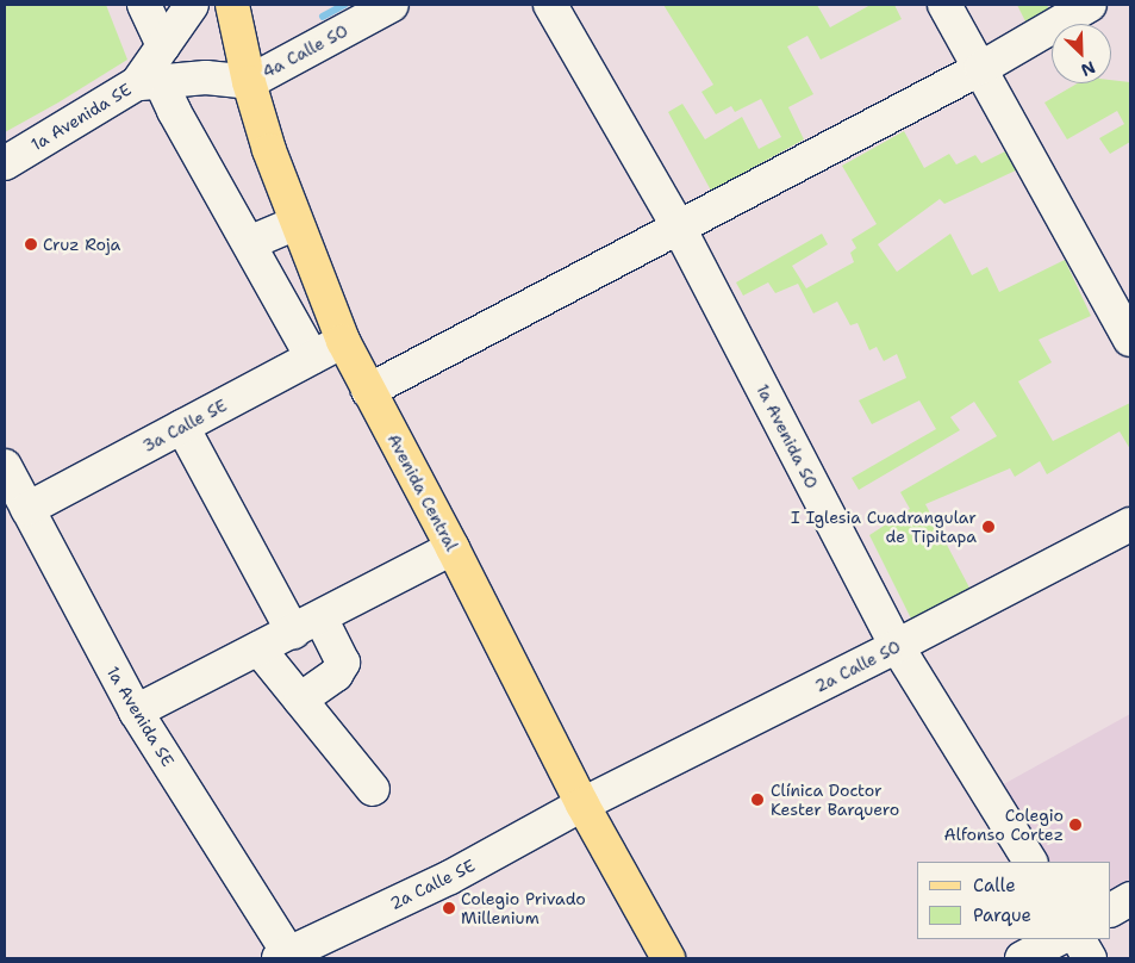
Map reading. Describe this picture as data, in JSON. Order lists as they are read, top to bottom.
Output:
{
  "streets": {
    "main road": ["Avenida Central"],
    "street": [
      "4a Calle SO",
      "1a Avenida SE",
      "3a Calle SE",
      "1a Avenida SO",
      "2a Calle SO",
      "2a Calle SE"
    ]
  },
  "crossings": [
    ["4a Calle SO", "Avenida Central"],
    ["1a Avenida SE", "3a Calle SE"],
    ["1a Avenida SE", "2a Calle SE"],
    ["3a Calle SE", "Avenida Central"],
    ["1a Avenida SO", "2a Calle SO"],
    ["Avenida Central", "2a Calle SO"],
    ["Avenida Central", "2a Calle SE"],
    ["2a Calle SO", "2a Calle SE"]
  ],
  "places": [
    "Cruz Roja",
    "I Iglesia Cuadrangular de Tipitapa",
    "Clínica Doctor Kester Barquero",
    "Colegio Alfonso Cortez",
    "Colegio Privado Millenium"
  ],
  "legend": ["Calle", "Parque"],
  "north": "bottom right"
}
